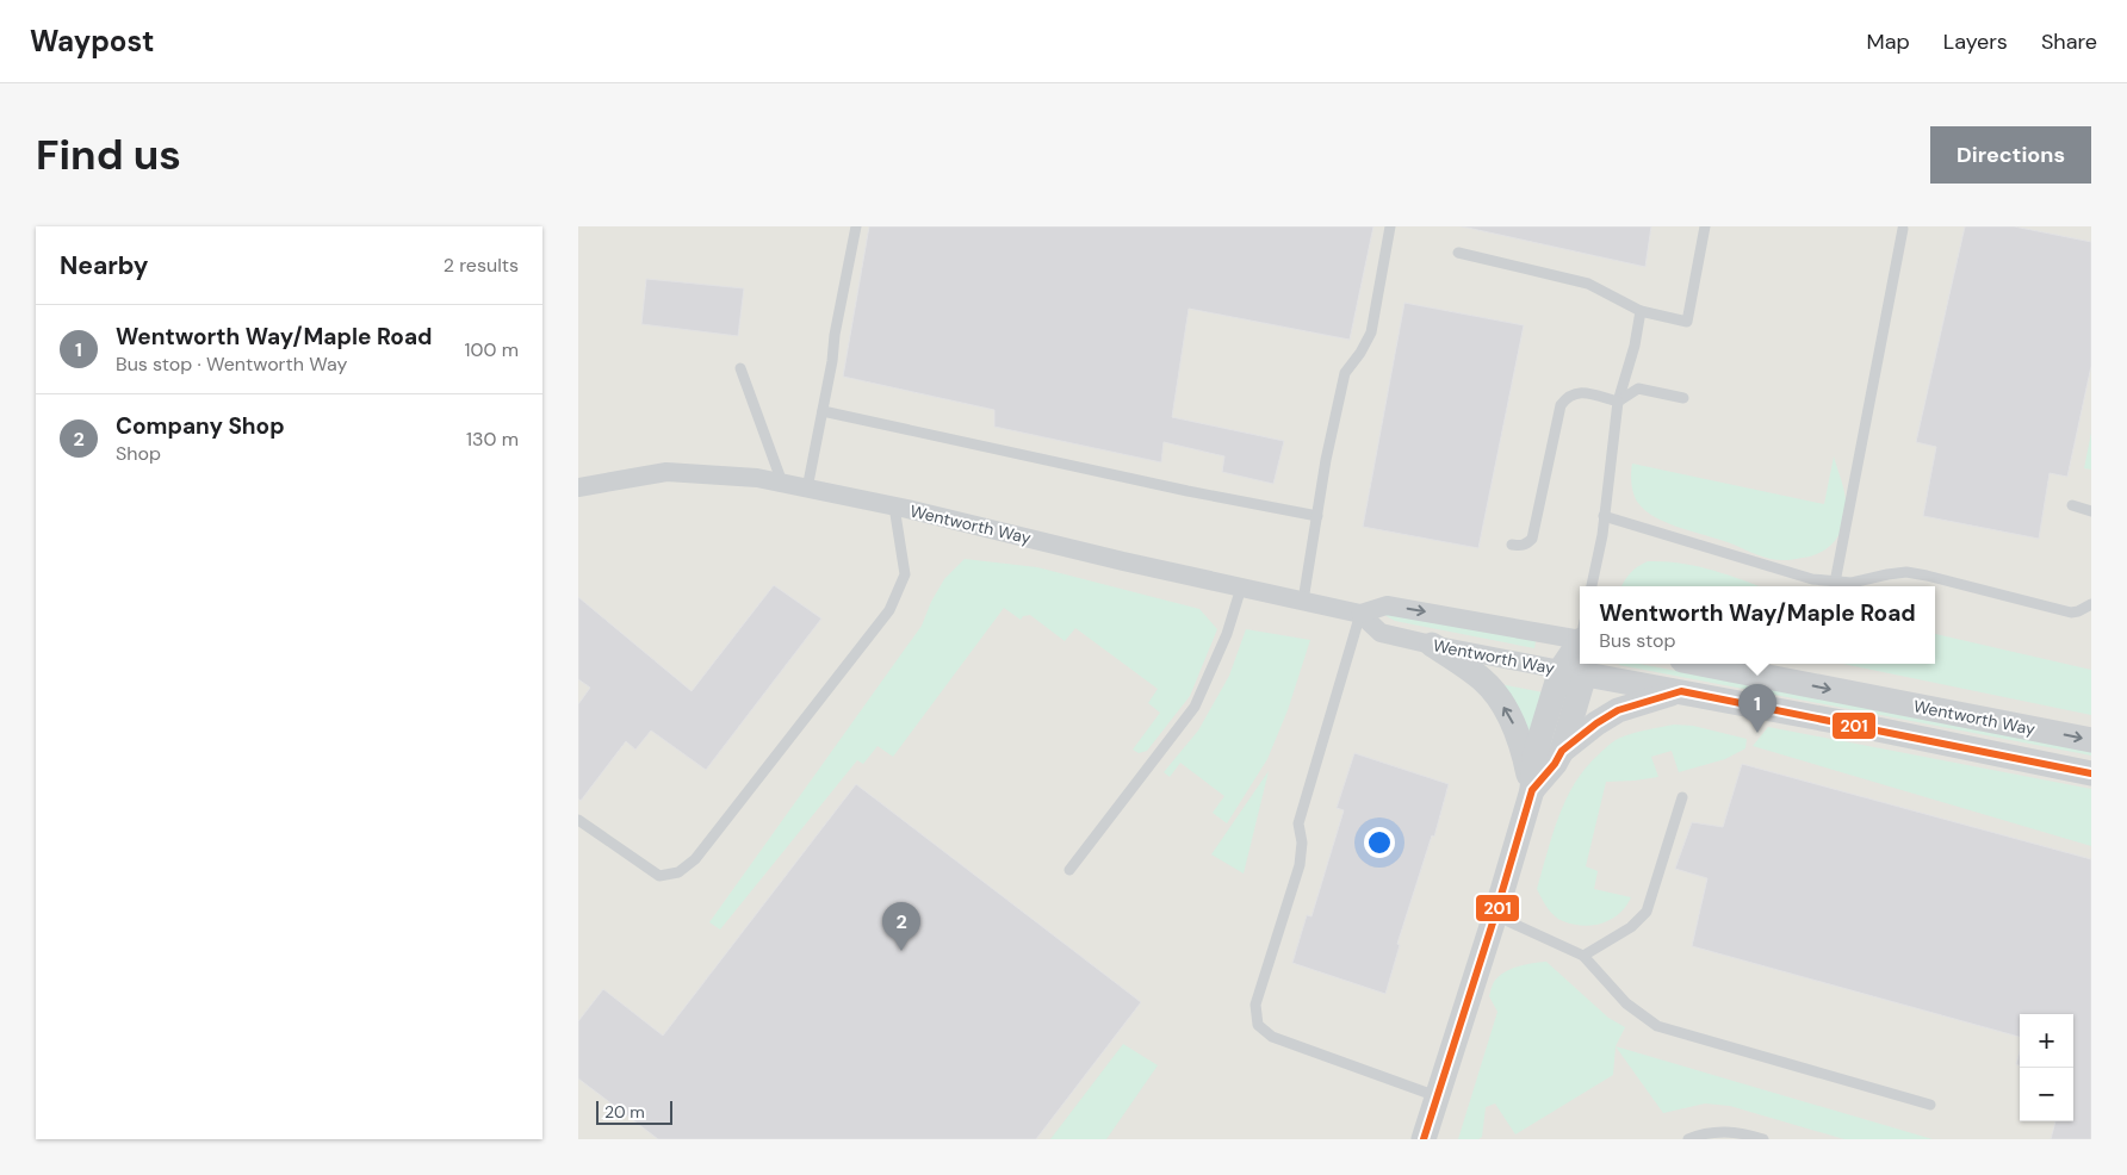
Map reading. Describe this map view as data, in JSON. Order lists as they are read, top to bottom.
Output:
{
  "streets": {
    "street": ["Wentworth Way"]
  },
  "lines": ["transit line 201"],
  "scale_bar": "20 m",
  "page": {
    "header": "Waypost",
    "nav": ["Map", "Layers", "Share"],
    "buttons": "Directions",
    "title": "Find us",
    "heading": ["Nearby", "2 results"],
    "list": [
      {
        "mark": "1",
        "name": "Wentworth Way/Maple Road",
        "note": "Bus stop · Wentworth Way",
        "value": "100 m"
      },
      {
        "mark": "2",
        "name": "Company Shop",
        "note": "Shop",
        "value": "130 m"
      }
    ],
    "popup": ["Wentworth Way/Maple Road", "Bus stop"],
    "pins": ["1", "2"],
    "map_buttons": ["+", "−"],
    "scale": "20 m"
  }
}
